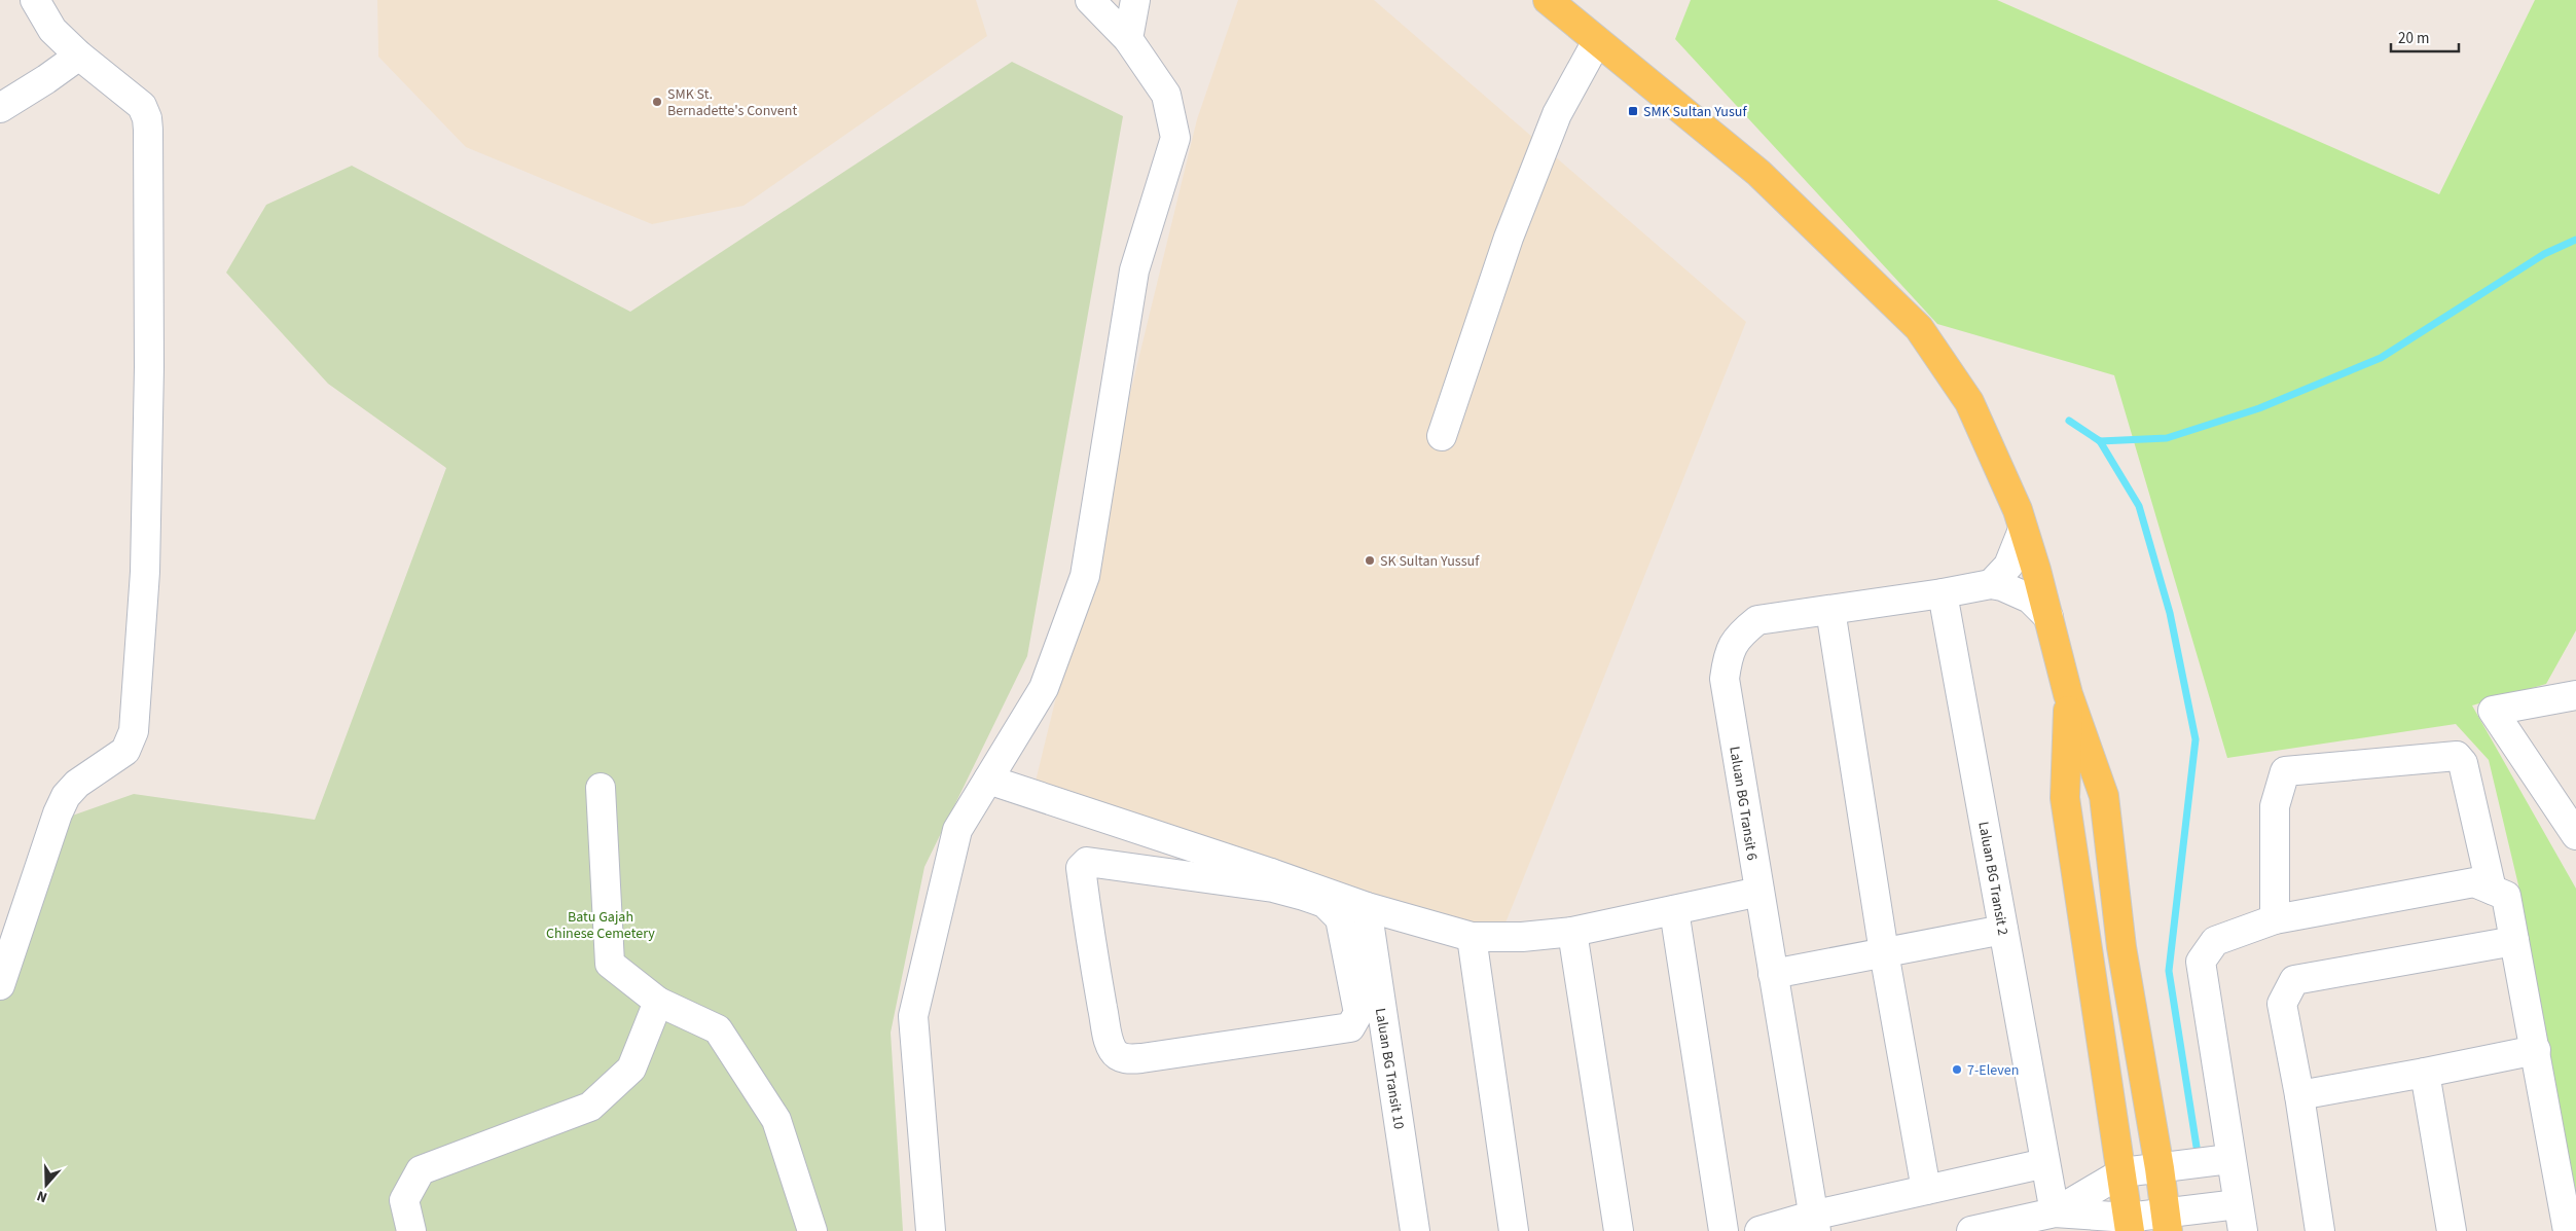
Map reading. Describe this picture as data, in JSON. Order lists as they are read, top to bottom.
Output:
{
  "streets": {
    "street": ["Laluan BG Transit 6", "Laluan BG Transit 2", "Laluan BG Transit 10"]
  },
  "crossings": [
    ["Laluan BG Transit 6", "Laluan BG Transit 2"]
  ],
  "parks": ["Batu Gajah Chinese Cemetery"],
  "places": {
    "other": ["SMK St. Bernadette's Convent", "SK Sultan Yussuf", "7-Eleven"],
    "transit": ["SMK Sultan Yusuf"]
  },
  "scale_bar": "20 m",
  "north": "bottom"
}
